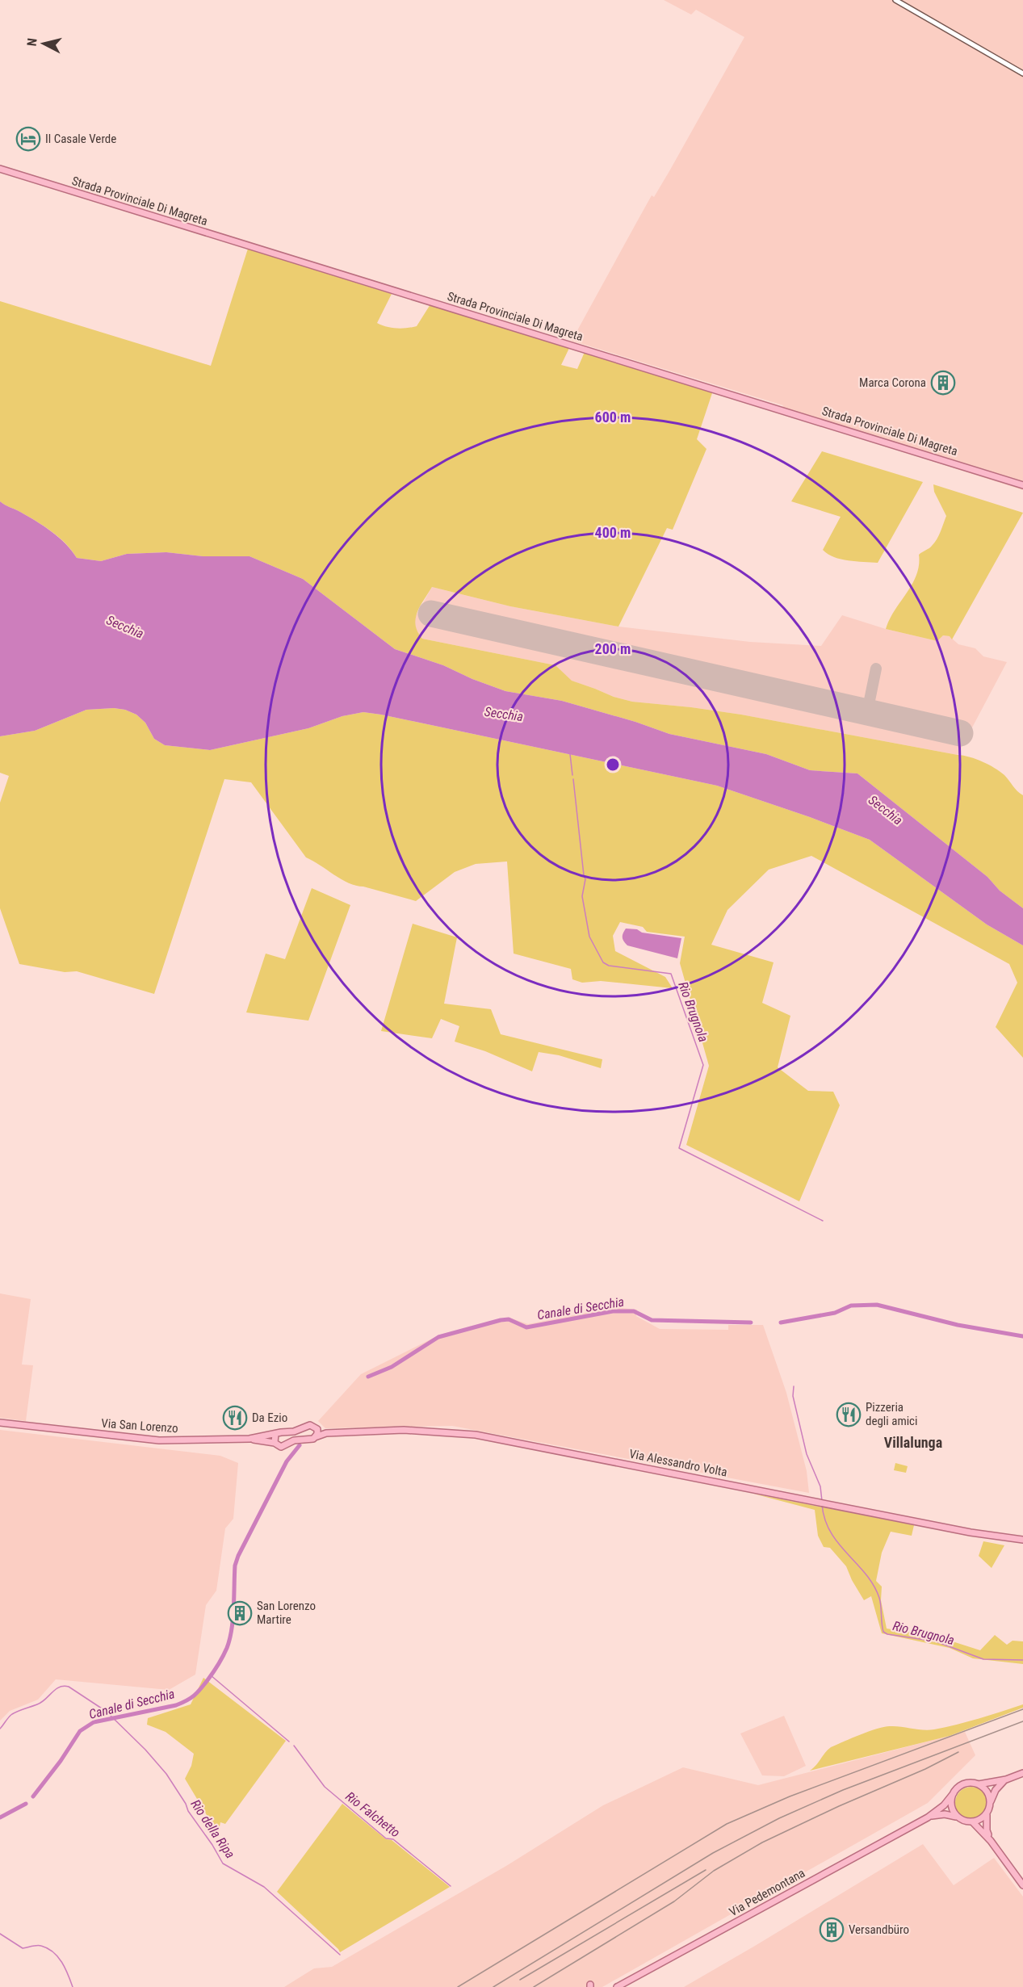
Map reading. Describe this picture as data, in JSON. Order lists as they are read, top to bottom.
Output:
{
  "streets": {
    "main road": [
      "Strada Provinciale Di Magreta",
      "Via San Lorenzo",
      "Via Alessandro Volta",
      "Via Pedemontana"
    ]
  },
  "districts": ["Villalunga"],
  "water": [
    "Secchia",
    "Rio Brugnola",
    "Canale di Secchia",
    "Rio Falchetto",
    "Rio della Ripa"
  ],
  "places": {
    "hotel": ["Il Casale Verde"],
    "building": ["Marca Corona", "San Lorenzo Martire", "Versandbüro"],
    "restaurant": ["Pizzeria degli amici", "Da Ezio"]
  },
  "north": "left",
  "rings": ["600 m", "400 m", "200 m"]
}
